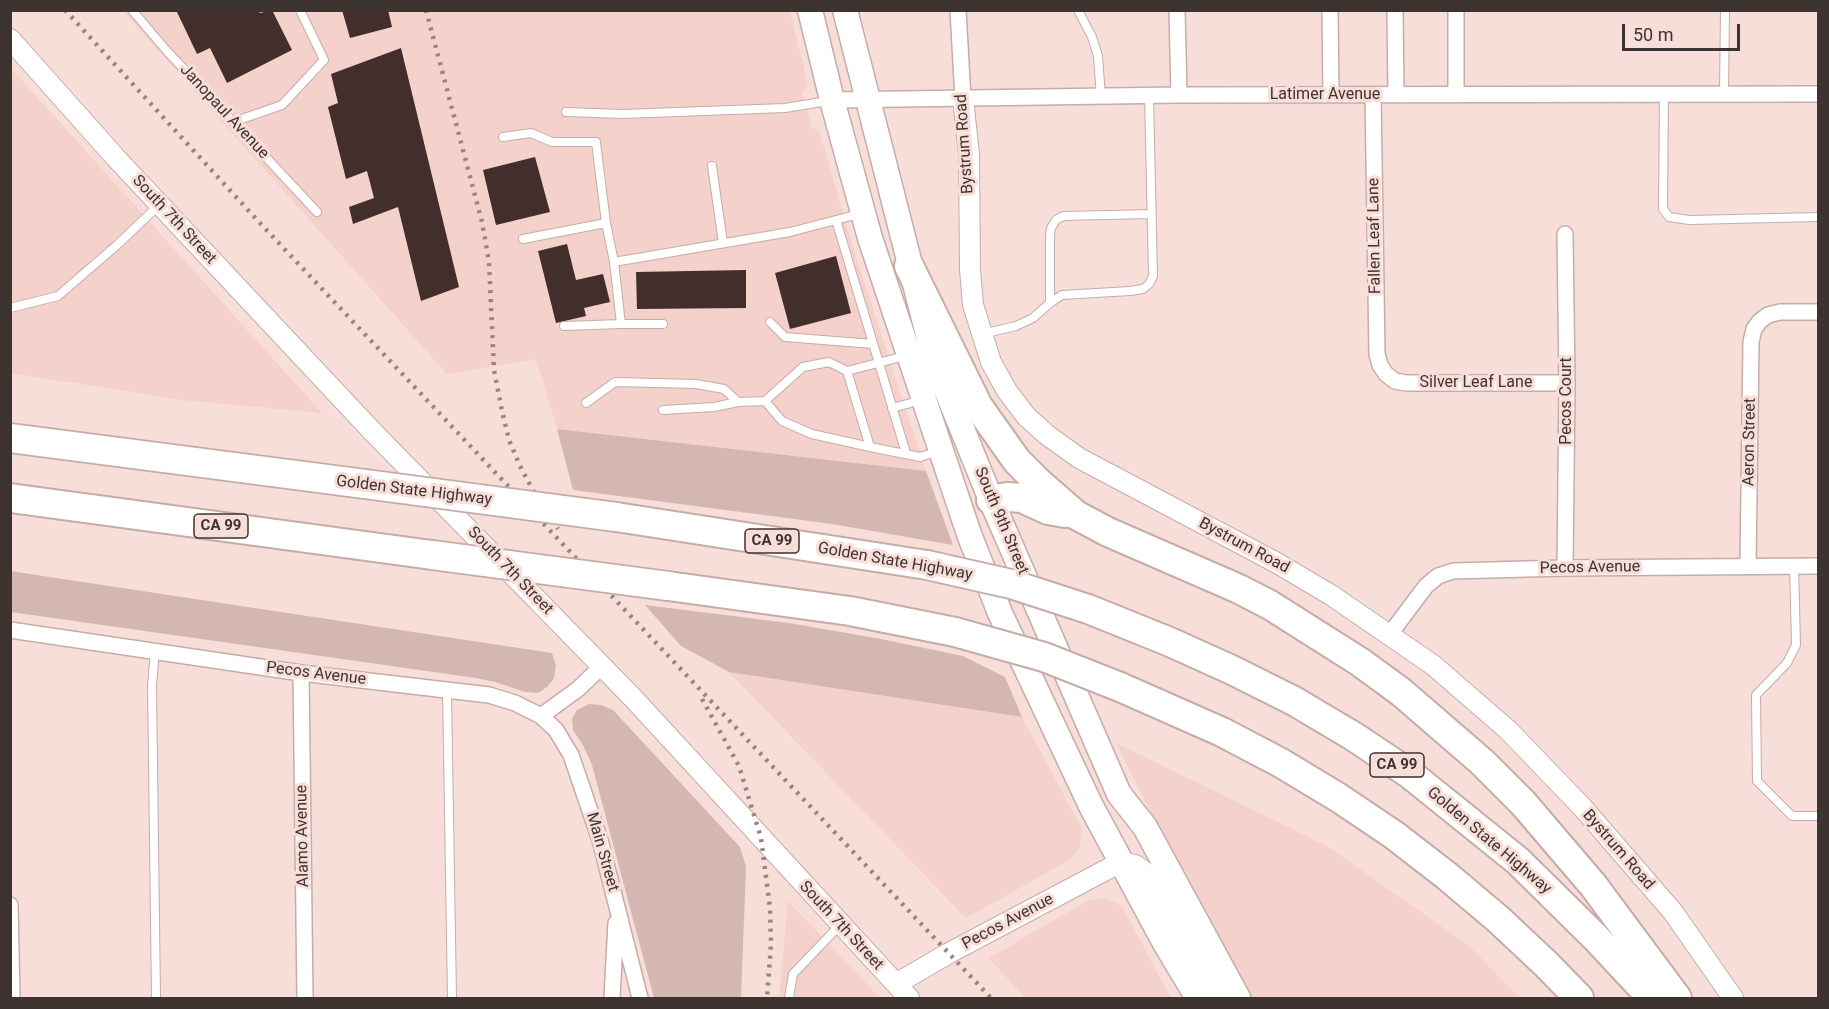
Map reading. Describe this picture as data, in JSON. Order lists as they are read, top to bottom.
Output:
{
  "streets": {
    "highway": ["Golden State Highway", "CA 99"],
    "main road": ["South 9th Street"],
    "street": [
      "Latimer Avenue",
      "Bystrum Road",
      "South 7th Street",
      "Fallen Leaf Lane",
      "Silver Leaf Lane",
      "Pecos Court",
      "Aeron Street",
      "Pecos Avenue",
      "Alamo Avenue",
      "Main Street"
    ],
    "lane": ["Janopaul Avenue"]
  },
  "crossings": [
    ["Latimer Avenue", "Bystrum Road"],
    ["Latimer Avenue", "Fallen Leaf Lane"],
    ["Latimer Avenue", "South 9th Street"],
    ["Bystrum Road", "Pecos Avenue"],
    ["South 7th Street", "Pecos Avenue"],
    ["Fallen Leaf Lane", "Silver Leaf Lane"],
    ["Silver Leaf Lane", "Pecos Court"],
    ["Pecos Court", "Pecos Avenue"],
    ["Aeron Street", "Pecos Avenue"],
    ["South 9th Street", "Pecos Avenue"],
    ["Pecos Avenue", "Alamo Avenue"],
    ["Pecos Avenue", "Main Street"]
  ],
  "scale_bar": "50 m"
}
